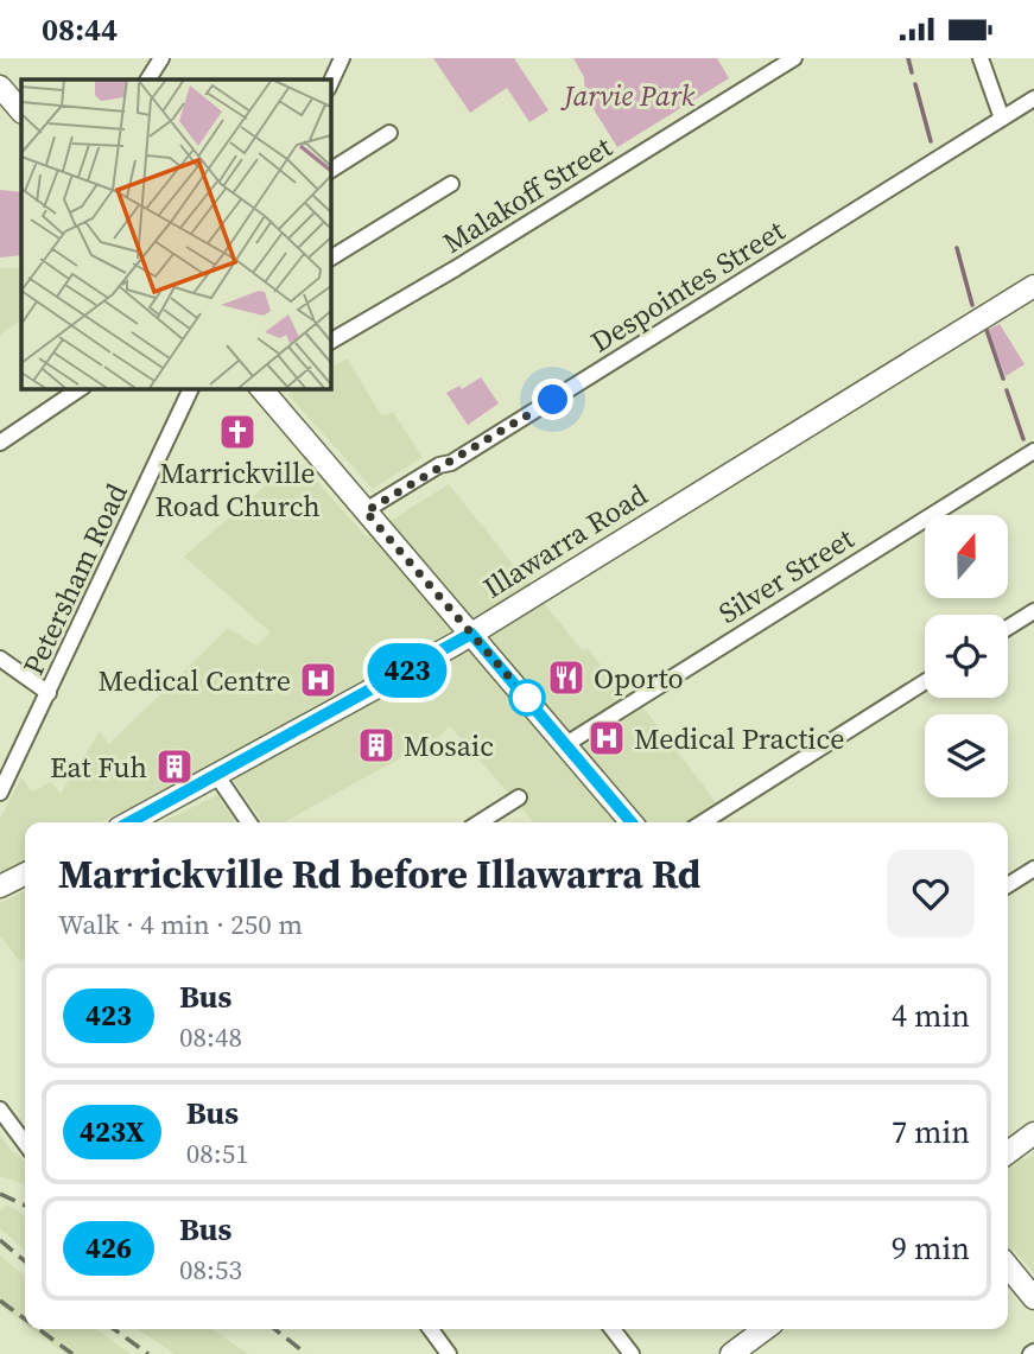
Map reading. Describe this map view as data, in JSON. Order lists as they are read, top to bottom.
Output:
{
  "streets": {
    "main road": ["Illawarra Road"],
    "street": [
      "Malakoff Street",
      "Despointes Street",
      "Silver Street",
      "Petersham Road"
    ]
  },
  "parks": ["Jarvie Park"],
  "places": {
    "church": ["Marrickville Road Church"],
    "restaurant": ["Oporto"],
    "hospital": ["Medical Centre", "Medical Practice"],
    "building": ["Mosaic", "Eat Fuh"]
  },
  "lines": ["bus line 423"],
  "north": "top",
  "page": {
    "status": "08:44",
    "on_map": "423",
    "heading": ["Marrickville Rd before Illawarra Rd", "Walk · 4 min · 250 m"],
    "list": [
      {
        "mark": "423",
        "name": "Bus",
        "note": "08:48",
        "value": "4 min"
      },
      {
        "mark": "423X",
        "name": "Bus",
        "note": "08:51",
        "value": "7 min"
      },
      {
        "mark": "426",
        "name": "Bus",
        "note": "08:53",
        "value": "9 min"
      }
    ]
  }
}
